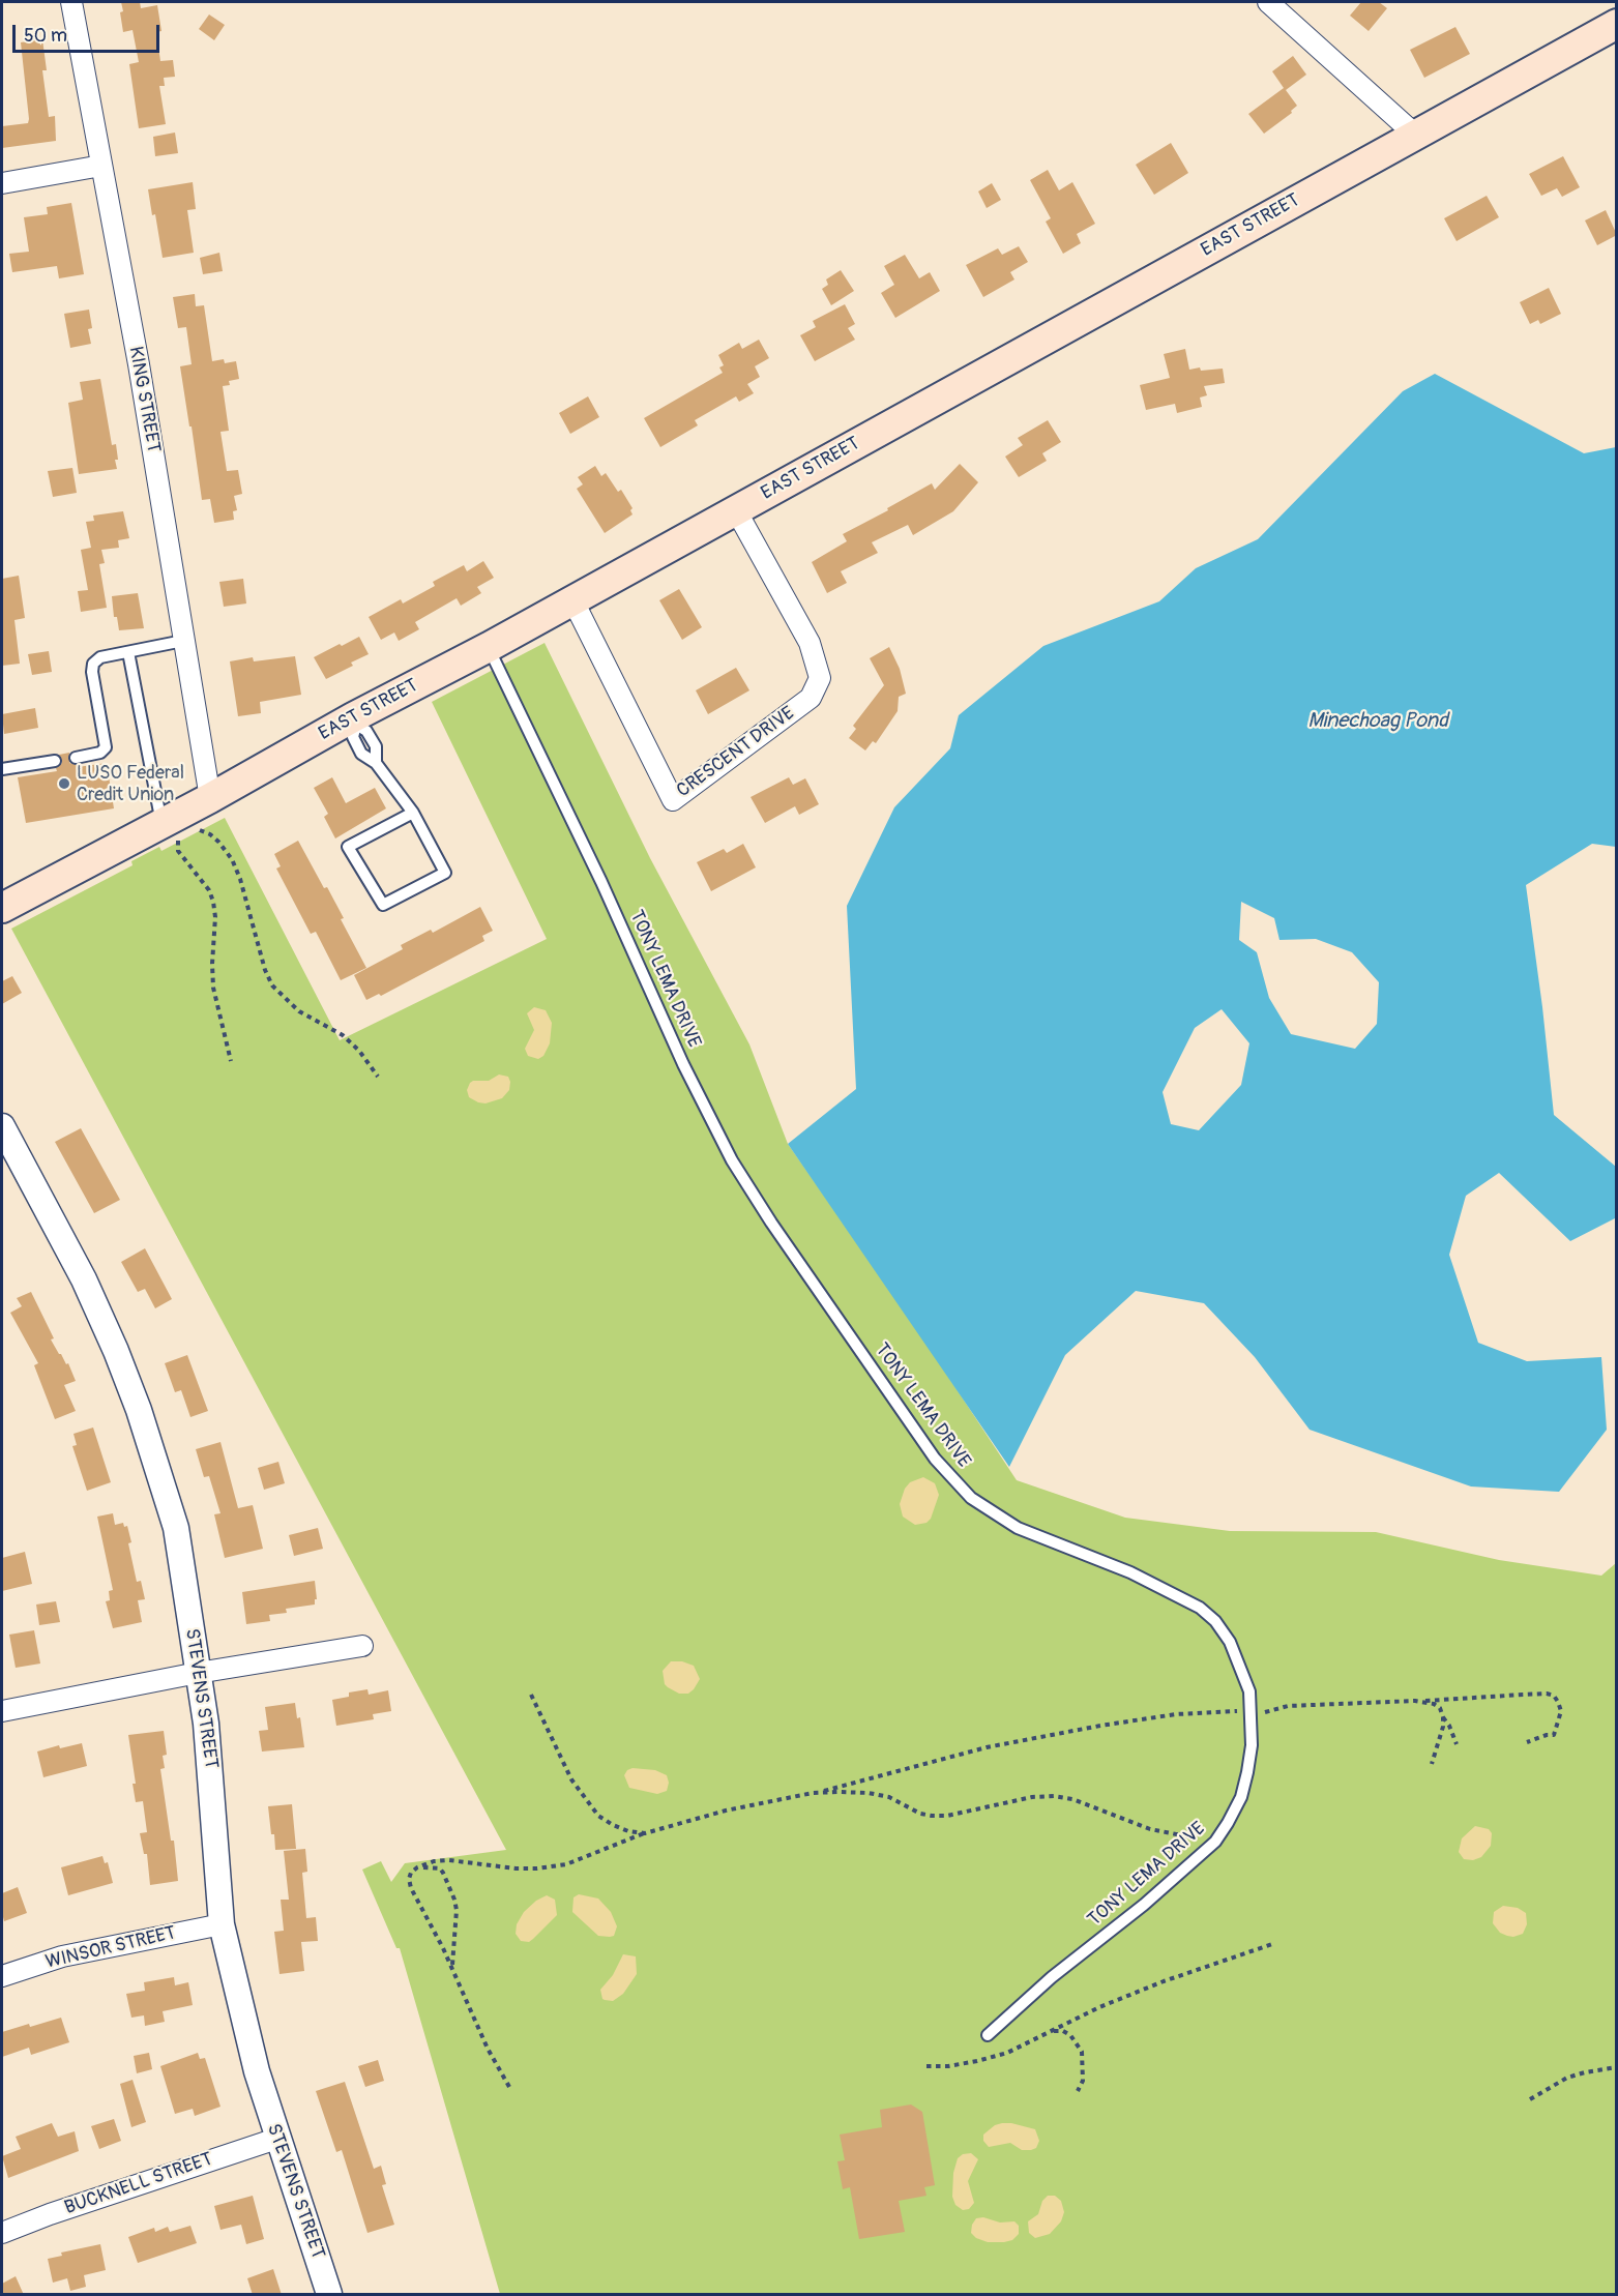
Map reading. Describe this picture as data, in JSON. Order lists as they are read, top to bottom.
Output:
{
  "streets": {
    "main road": ["EAST STREET"],
    "street": [
      "KING STREET",
      "CRESCENT DRIVE",
      "STEVENS STREET",
      "WINSOR STREET",
      "BUCKNELL STREET"
    ],
    "lane": ["TONY LEMA DRIVE"]
  },
  "crossings": [
    ["EAST STREET", "KING STREET"],
    ["EAST STREET", "CRESCENT DRIVE"],
    ["EAST STREET", "TONY LEMA DRIVE"],
    ["STEVENS STREET", "WINSOR STREET"],
    ["STEVENS STREET", "BUCKNELL STREET"]
  ],
  "water": ["Minechoag Pond"],
  "places": ["LUSO Federal Credit Union"],
  "scale_bar": "50 m"
}
